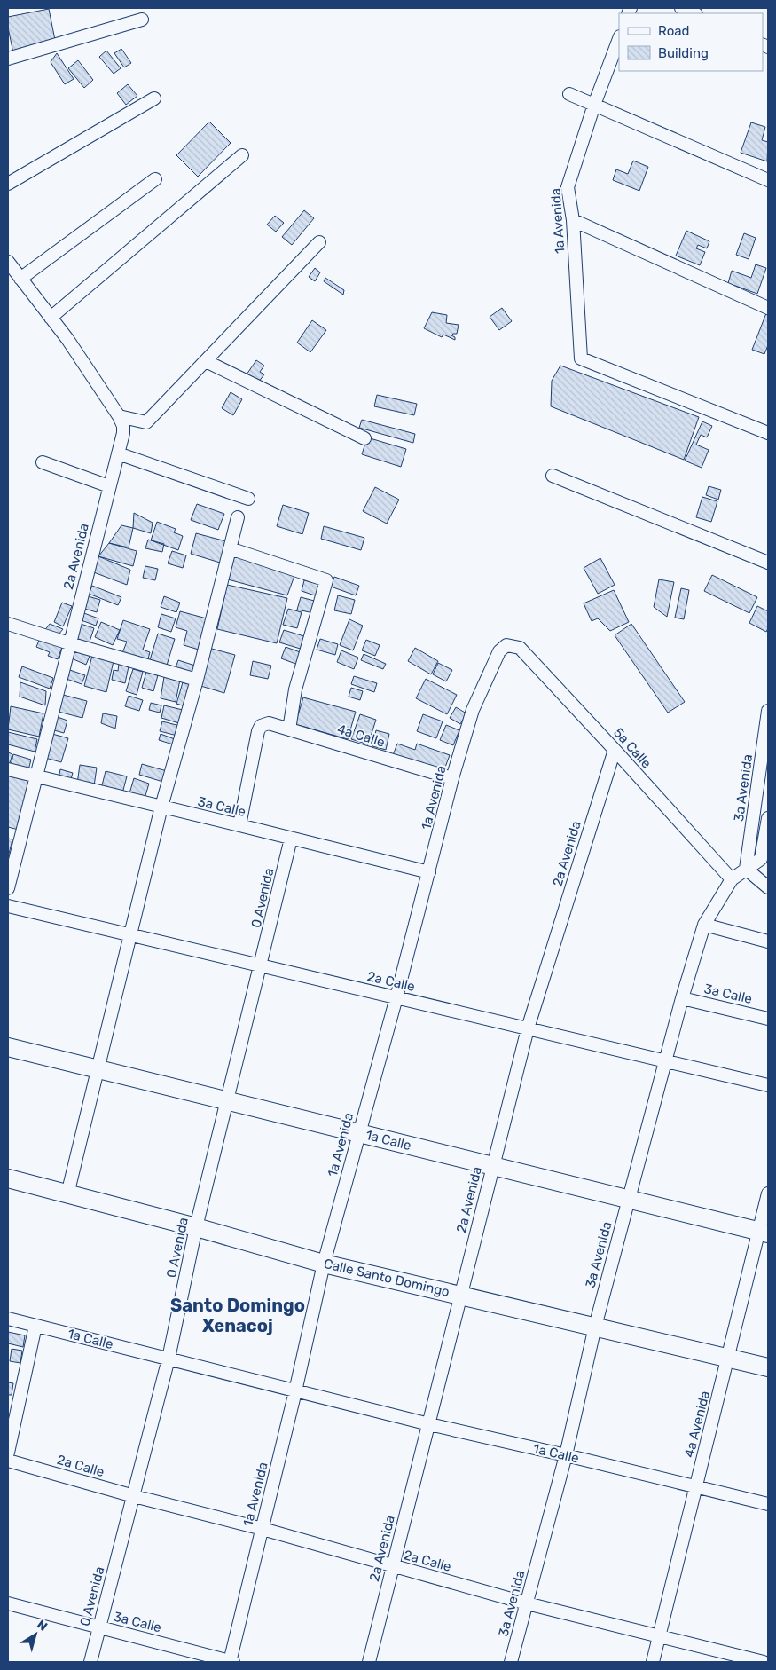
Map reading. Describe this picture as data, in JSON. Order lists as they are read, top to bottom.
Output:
{
  "streets": {
    "main road": ["1a Calle", "Calle Santo Domingo"],
    "street": [
      "1a Avenida",
      "2a Avenida",
      "4a Calle",
      "5a Calle",
      "3a Avenida",
      "3a Calle",
      "0 Avenida",
      "2a Calle",
      "4a Avenida"
    ]
  },
  "crossings": [
    ["1a Avenida", "4a Calle"],
    ["1a Avenida", "5a Calle"],
    ["1a Avenida", "3a Calle"],
    ["1a Avenida", "2a Calle"],
    ["1a Avenida", "1a Calle"],
    ["1a Avenida", "Calle Santo Domingo"],
    ["2a Avenida", "5a Calle"],
    ["2a Avenida", "3a Calle"],
    ["2a Avenida", "2a Calle"],
    ["2a Avenida", "1a Calle"],
    ["2a Avenida", "Calle Santo Domingo"],
    ["4a Calle", "3a Calle"],
    ["5a Calle", "3a Avenida"],
    ["3a Avenida", "3a Calle"],
    ["3a Avenida", "2a Calle"],
    ["3a Avenida", "1a Calle"],
    ["3a Avenida", "Calle Santo Domingo"],
    ["3a Calle", "0 Avenida"],
    ["0 Avenida", "2a Calle"],
    ["0 Avenida", "1a Calle"],
    ["0 Avenida", "Calle Santo Domingo"],
    ["2a Calle", "4a Avenida"],
    ["1a Calle", "4a Avenida"],
    ["Calle Santo Domingo", "4a Avenida"]
  ],
  "districts": ["Santo Domingo Xenacoj"],
  "legend": ["Road", "Building"],
  "north": "top right"
}
